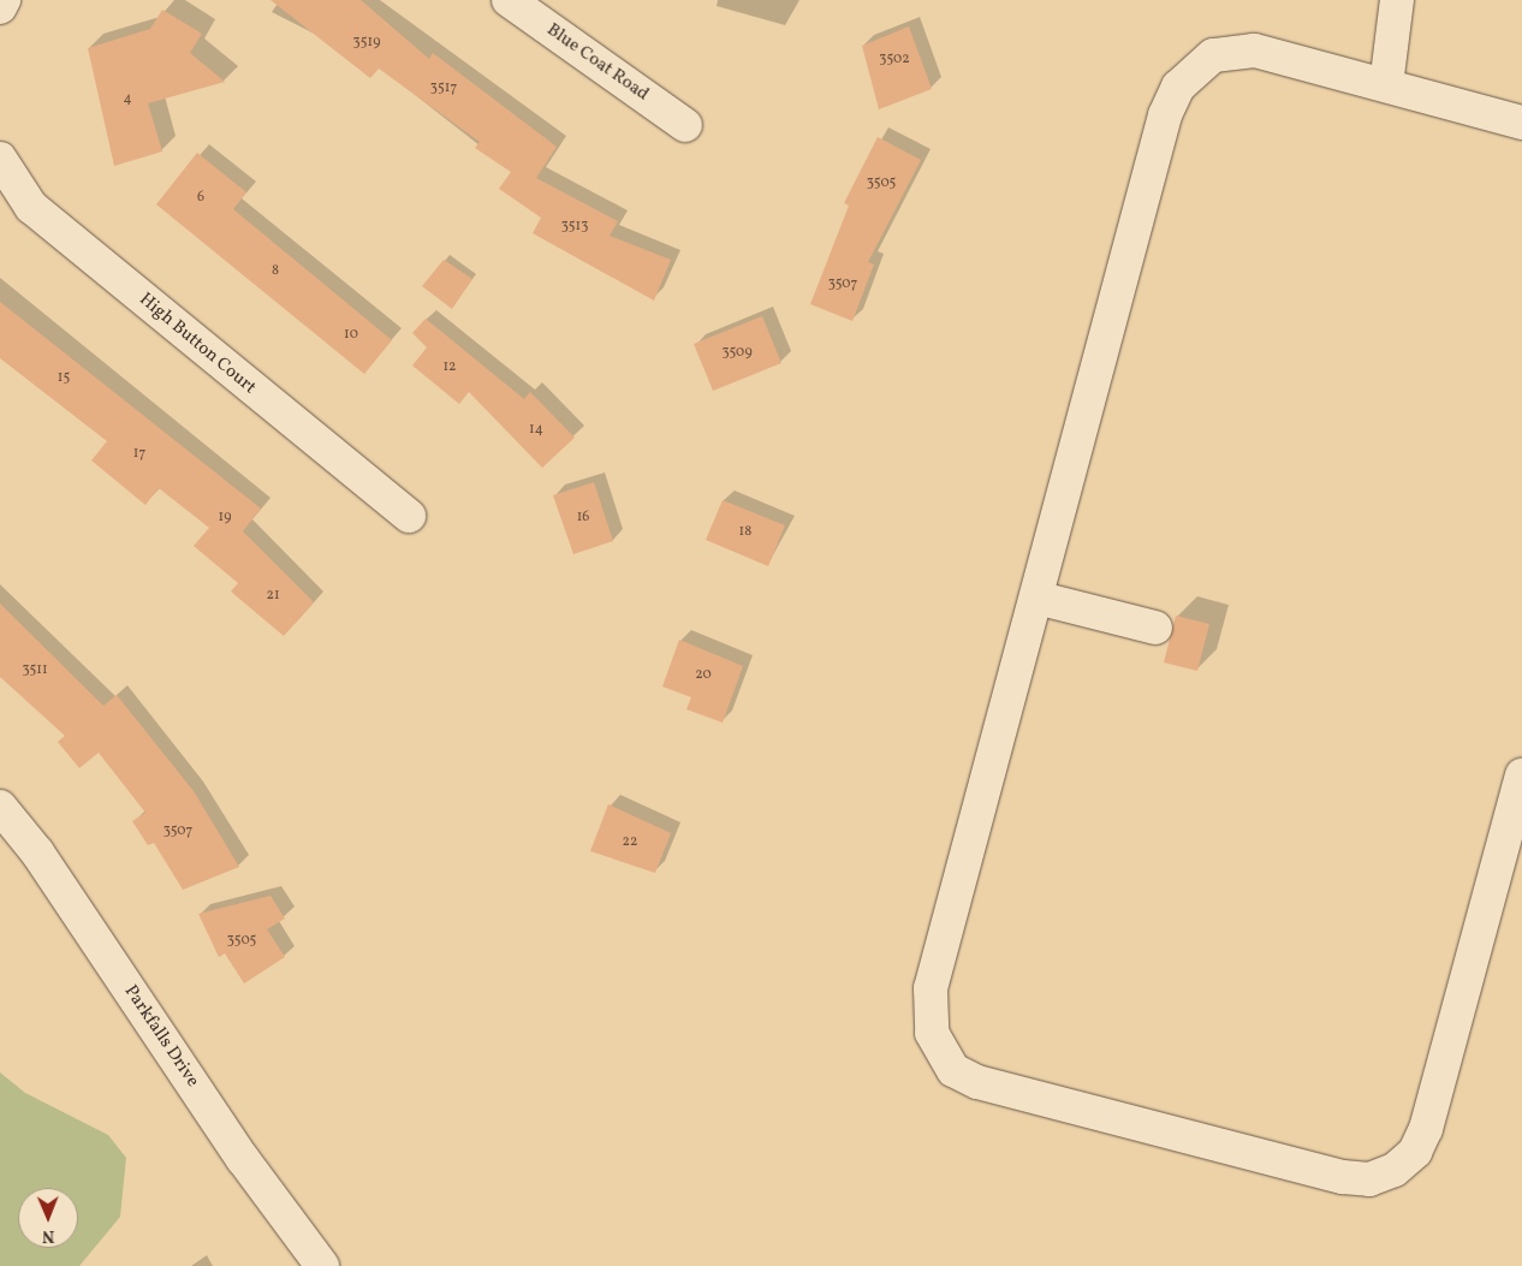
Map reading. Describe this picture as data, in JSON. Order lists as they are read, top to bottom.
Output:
{
  "streets": {
    "street": ["Blue Coat Road", "High Button Court", "Parkfalls Drive"]
  },
  "house_numbers": [
    "3519",
    "3502",
    "3517",
    "4",
    "3505",
    "6",
    "3513",
    "8",
    "3507",
    "10",
    "3509",
    "12",
    "15",
    "14",
    "17",
    "19",
    "16",
    "18",
    "21",
    "3511",
    "20",
    "3507",
    "22",
    "3505"
  ],
  "north": "bottom"
}
